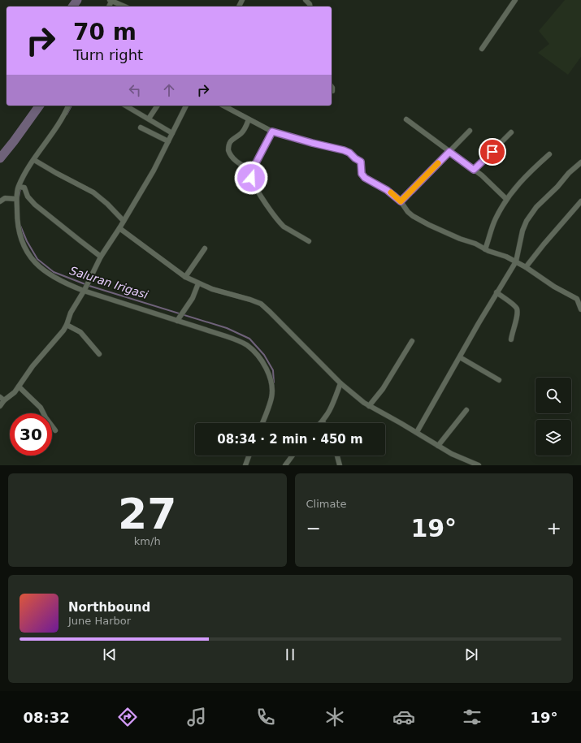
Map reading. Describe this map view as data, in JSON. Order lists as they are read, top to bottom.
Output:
{
  "water": ["Saluran Irigasi"],
  "page": {
    "turn": ["70 m", "Turn right"],
    "limit": "30",
    "trip": "08:34 · 2 min · 450 m",
    "tile": [
      ["27", "km/h"],
      "Climate"
    ],
    "heat": ["−", "19°", "+"],
    "song": ["Northbound", "June Harbor"],
    "tabs": ["08:32", "19°"]
  }
}
